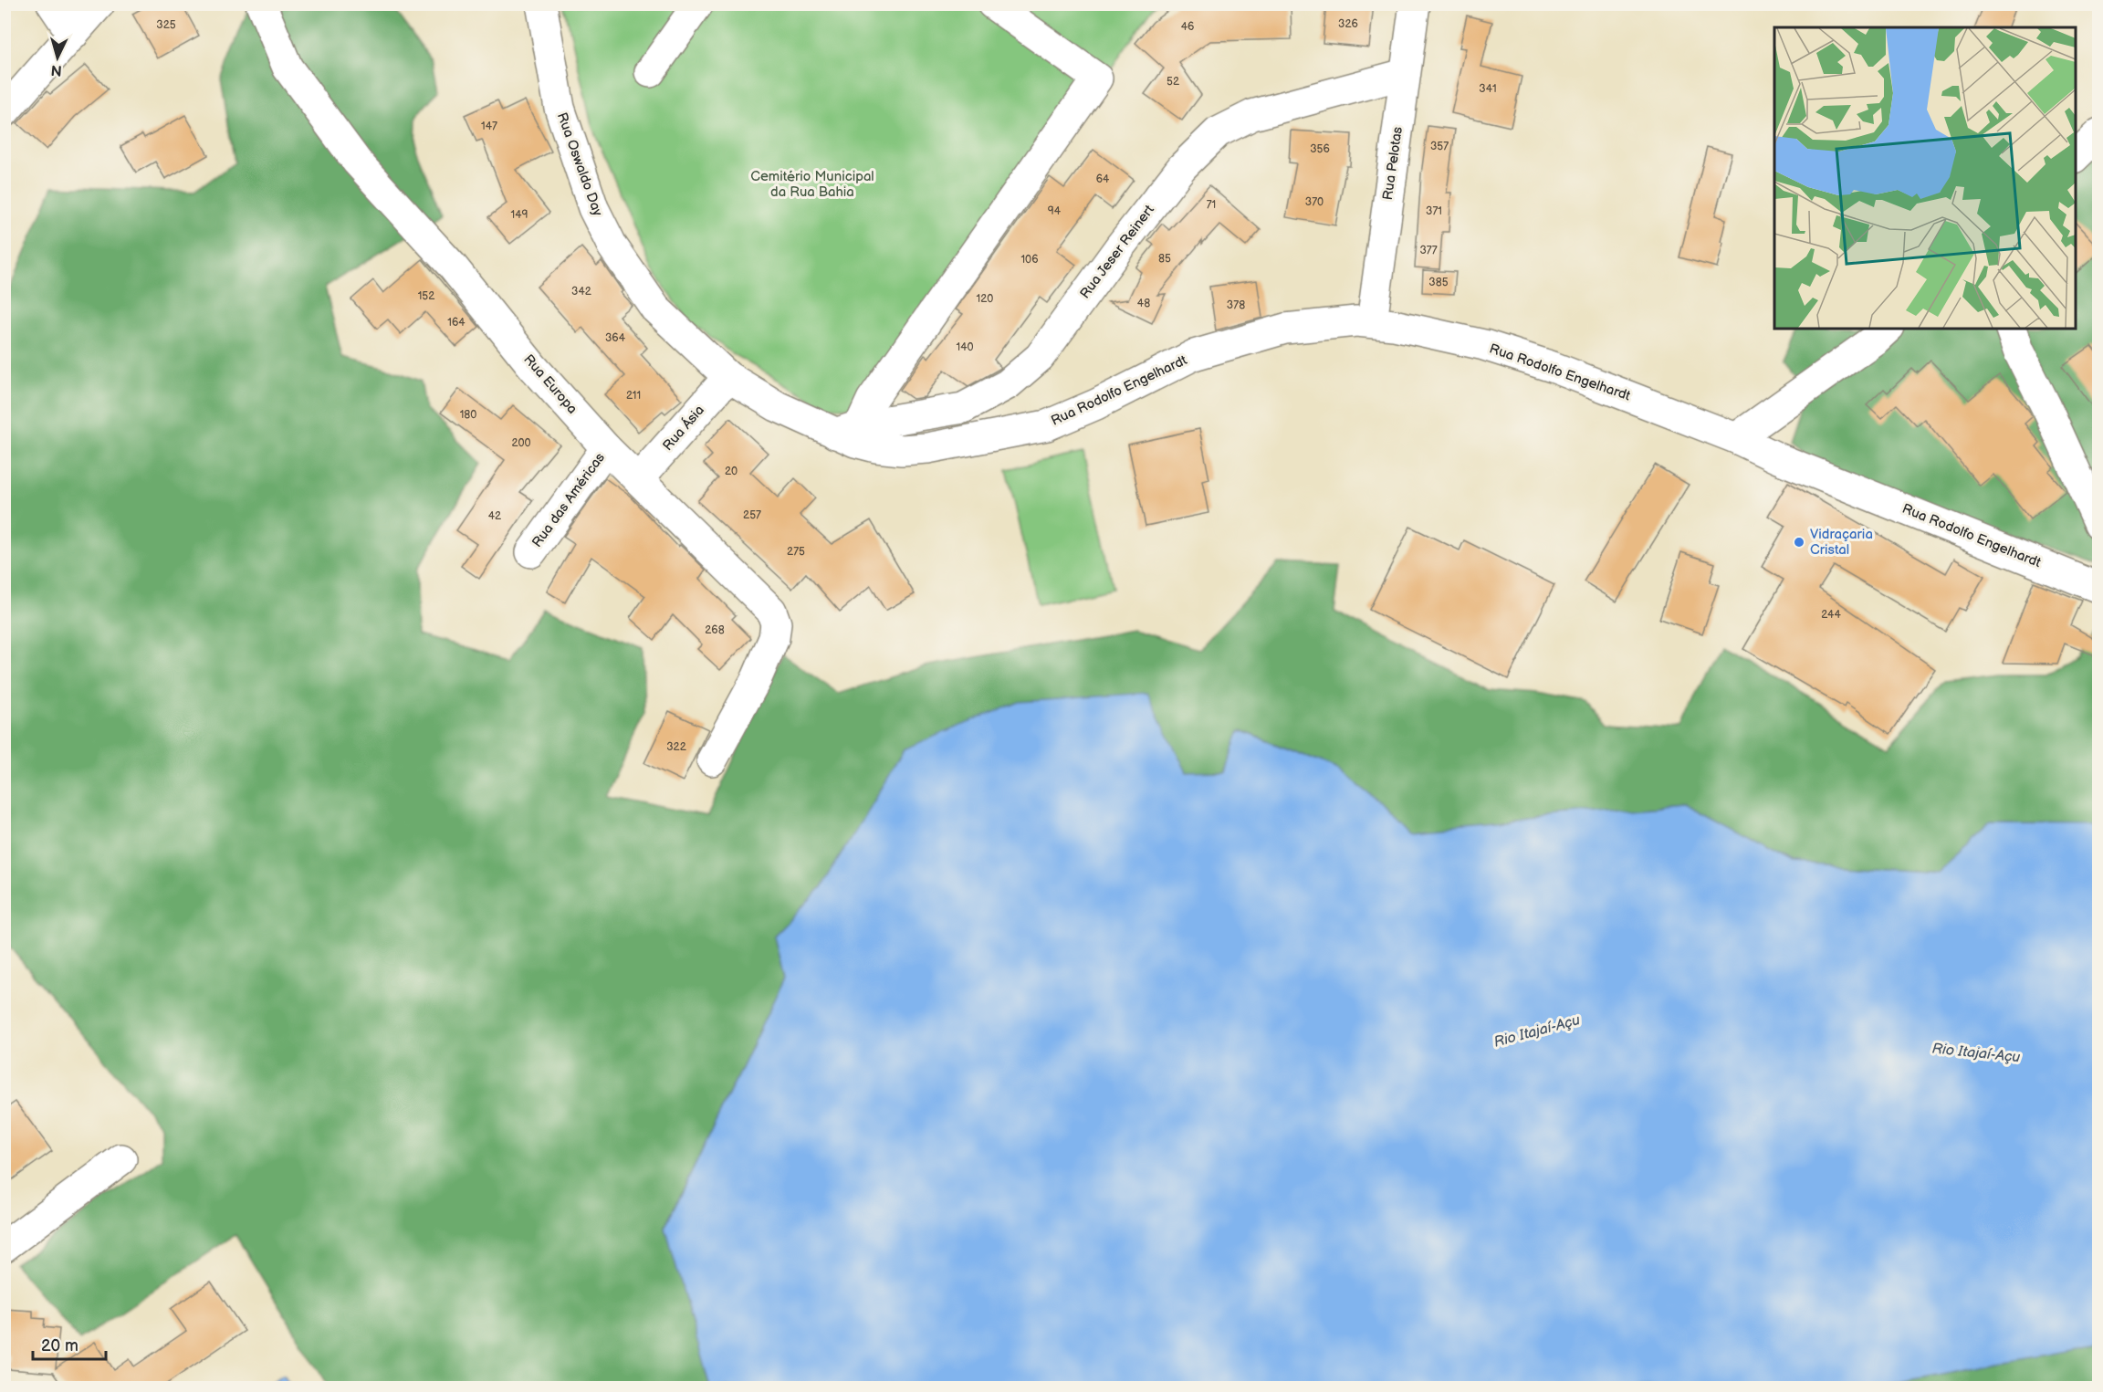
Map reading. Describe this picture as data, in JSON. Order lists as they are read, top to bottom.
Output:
{
  "streets": {
    "street": [
      "Rua Pelotas",
      "Rua Oswaldo Day",
      "Rua Jeser Reinert",
      "Rua Rodolfo Engelhardt",
      "Rua Europa",
      "Rua Ásia",
      "Rua das Américas"
    ]
  },
  "crossings": [
    ["Rua Pelotas", "Rua Jeser Reinert"],
    ["Rua Pelotas", "Rua Rodolfo Engelhardt"],
    ["Rua Oswaldo Day", "Rua Rodolfo Engelhardt"],
    ["Rua Oswaldo Day", "Rua Ásia"],
    ["Rua Jeser Reinert", "Rua Rodolfo Engelhardt"],
    ["Rua Rodolfo Engelhardt", "Rua Ásia"],
    ["Rua Europa", "Rua Ásia"],
    ["Rua Europa", "Rua das Américas"]
  ],
  "water": ["Rio Itajaí-Açu"],
  "parks": ["Cemitério Municipal da Rua Bahia"],
  "places": ["Vidraçaria Cristal"],
  "house_numbers": [
    "326",
    "325",
    "46",
    "52",
    "341",
    "147",
    "357",
    "356",
    "64",
    "370",
    "71",
    "94",
    "371",
    "149",
    "377",
    "85",
    "106",
    "385",
    "342",
    "152",
    "120",
    "48",
    "378",
    "164",
    "364",
    "140",
    "211",
    "180",
    "200",
    "20",
    "257",
    "42",
    "275",
    "244",
    "268",
    "322"
  ],
  "scale_bar": "20 m",
  "north": "bottom"
}
